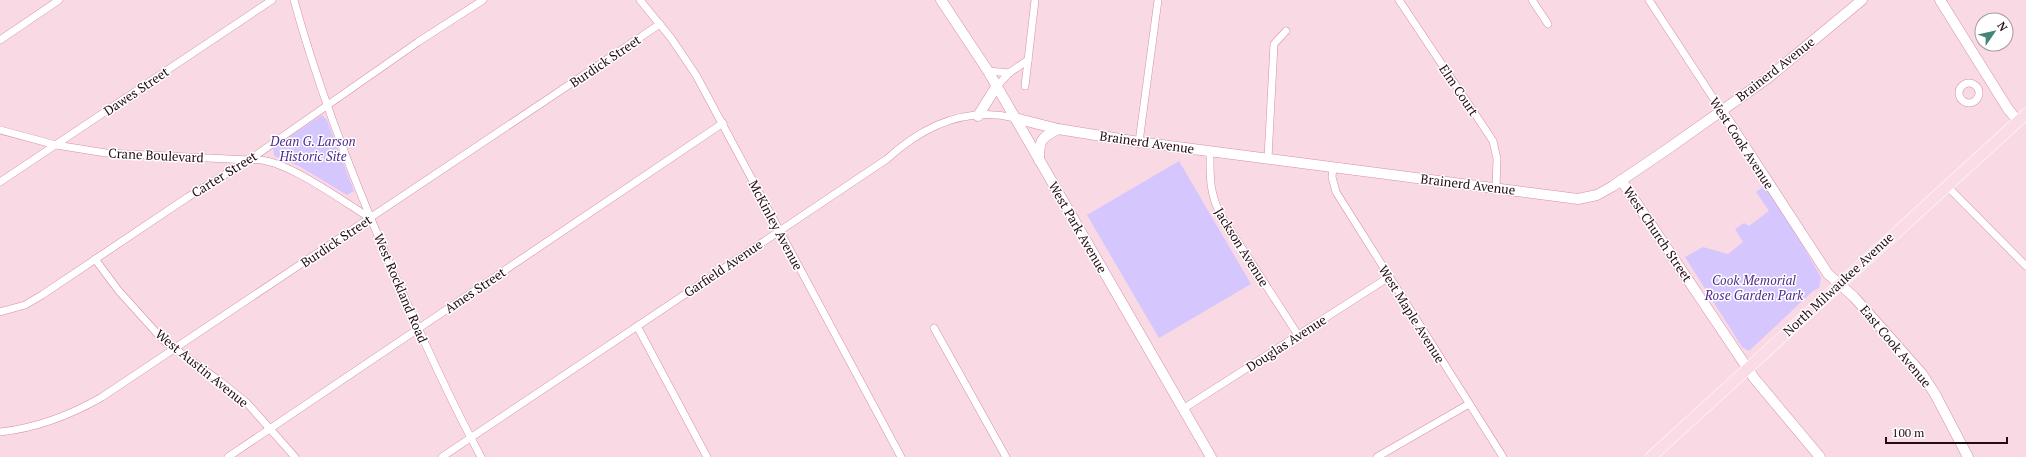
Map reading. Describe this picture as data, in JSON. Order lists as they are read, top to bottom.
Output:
{
  "streets": {
    "main road": ["North Milwaukee Avenue"],
    "street": [
      "Burdick Street",
      "Brainerd Avenue",
      "Elm Court",
      "Dawes Street",
      "West Cook Avenue",
      "Crane Boulevard",
      "Carter Street",
      "McKinley Avenue",
      "West Park Avenue",
      "West Church Street",
      "Jackson Avenue",
      "Garfield Avenue",
      "West Rockland Road",
      "Ames Street",
      "West Maple Avenue",
      "Douglas Avenue",
      "East Cook Avenue",
      "West Austin Avenue"
    ]
  },
  "crossings": [
    ["Burdick Street", "Crane Boulevard"],
    ["Burdick Street", "McKinley Avenue"],
    ["Burdick Street", "West Rockland Road"],
    ["Burdick Street", "West Austin Avenue"],
    ["Brainerd Avenue", "Elm Court"],
    ["Brainerd Avenue", "West Cook Avenue"],
    ["Brainerd Avenue", "West Park Avenue"],
    ["Brainerd Avenue", "West Church Street"],
    ["Brainerd Avenue", "Jackson Avenue"],
    ["Brainerd Avenue", "Garfield Avenue"],
    ["Brainerd Avenue", "West Maple Avenue"],
    ["Dawes Street", "Crane Boulevard"],
    ["West Cook Avenue", "North Milwaukee Avenue"],
    ["West Cook Avenue", "East Cook Avenue"],
    ["Crane Boulevard", "Carter Street"],
    ["Crane Boulevard", "West Rockland Road"],
    ["Carter Street", "West Rockland Road"],
    ["Carter Street", "West Austin Avenue"],
    ["McKinley Avenue", "Garfield Avenue"],
    ["McKinley Avenue", "Ames Street"],
    ["West Park Avenue", "Garfield Avenue"],
    ["West Park Avenue", "Douglas Avenue"],
    ["West Church Street", "North Milwaukee Avenue"],
    ["Jackson Avenue", "Douglas Avenue"],
    ["Garfield Avenue", "West Rockland Road"],
    ["North Milwaukee Avenue", "East Cook Avenue"],
    ["West Rockland Road", "Ames Street"],
    ["Ames Street", "West Austin Avenue"],
    ["West Maple Avenue", "Douglas Avenue"]
  ],
  "parks": ["Dean G. Larson Historic Site", "Cook Memorial Rose Garden Park"],
  "scale_bar": "100 m",
  "north": "top right"
}
